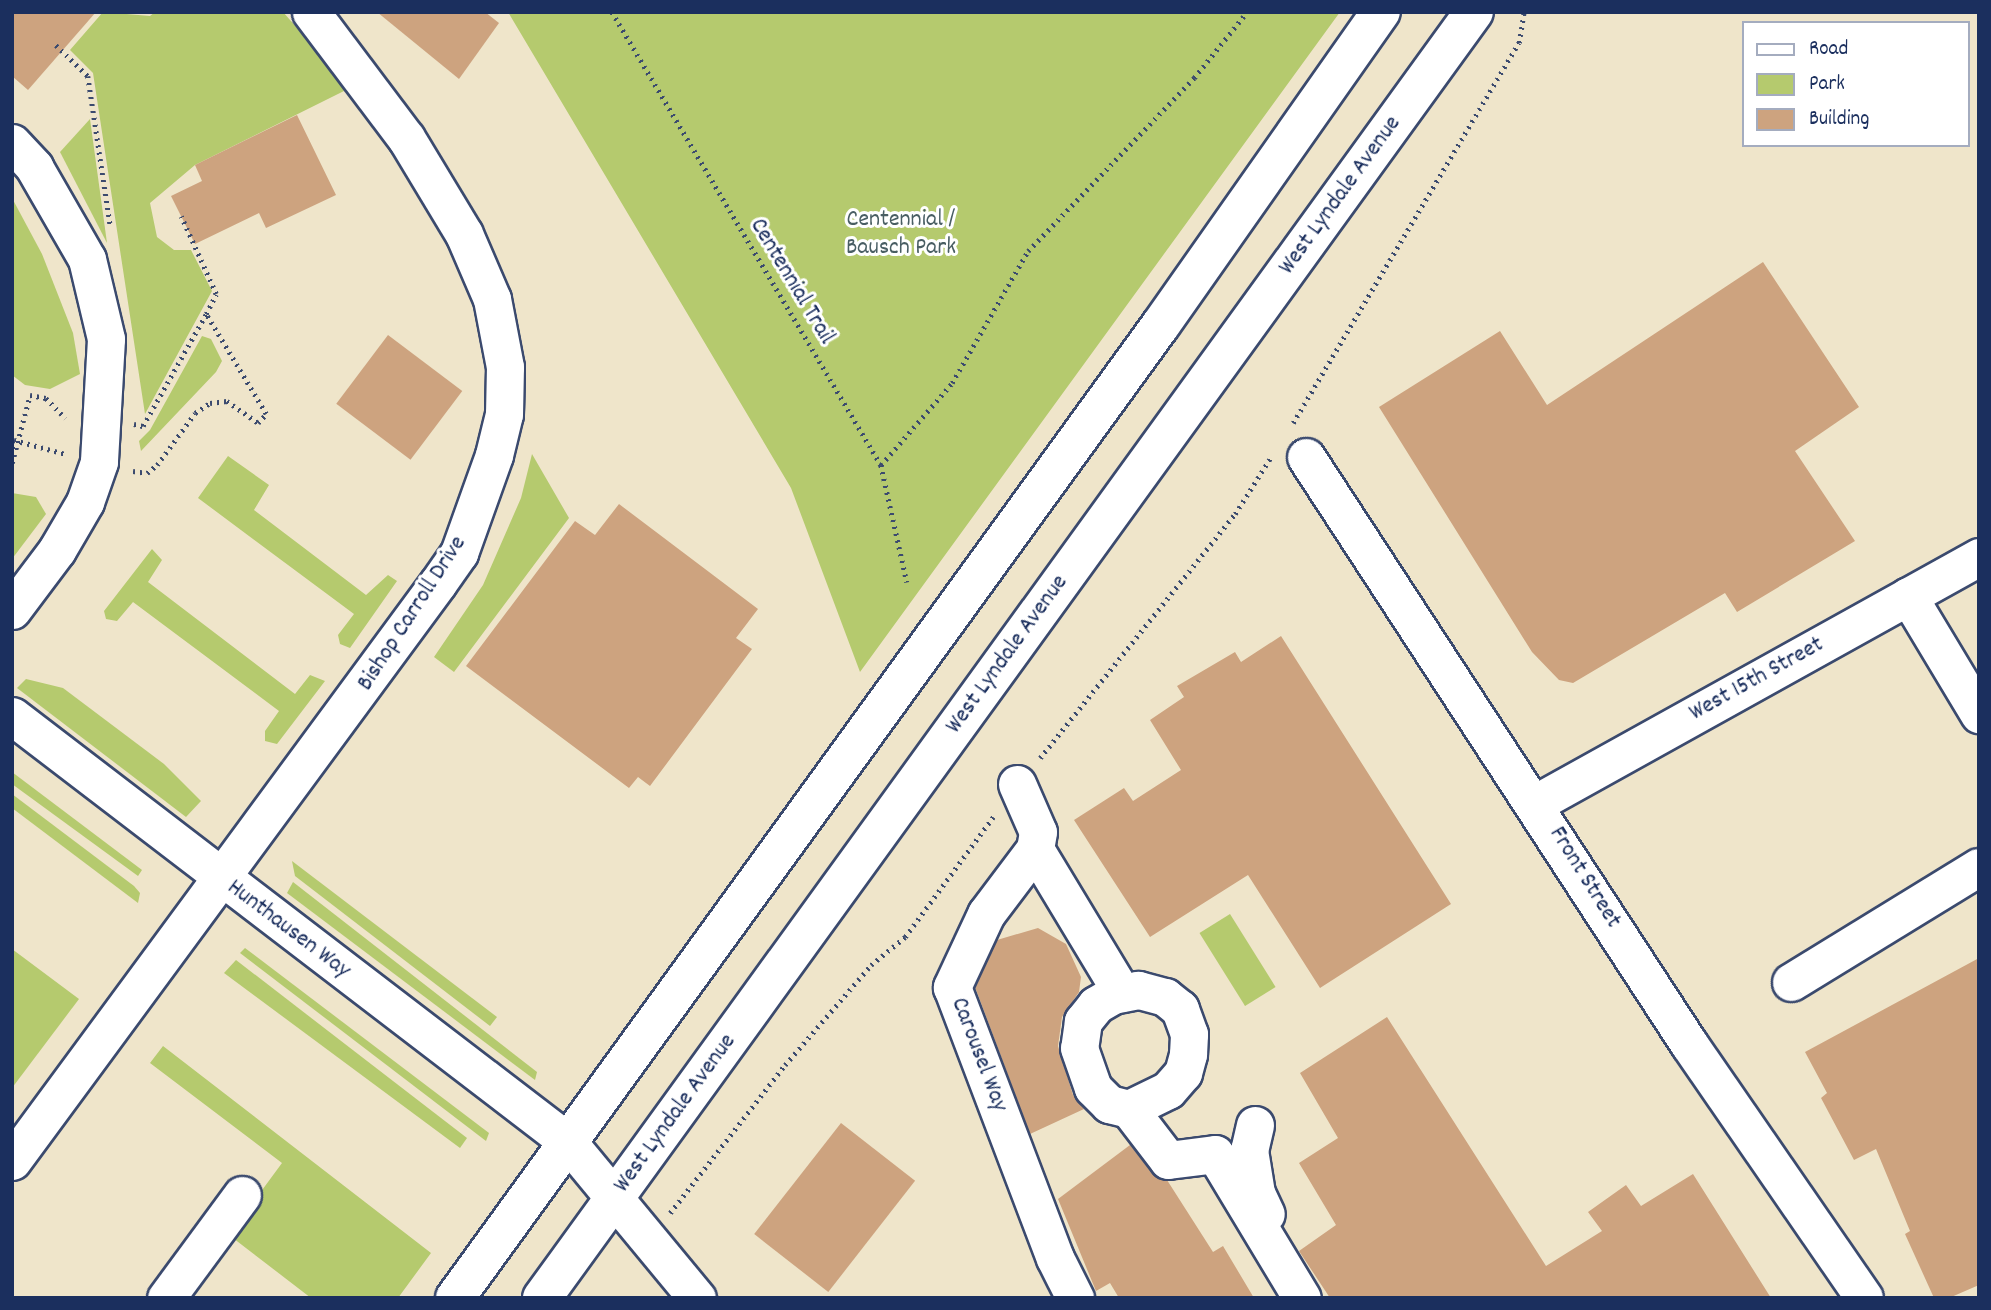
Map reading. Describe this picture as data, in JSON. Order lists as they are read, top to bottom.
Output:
{
  "streets": {
    "highway": ["West Lyndale Avenue"],
    "street": [
      "Bishop Carroll Drive",
      "West 15th Street",
      "Front Street",
      "Hunthausen Way",
      "Carousel Way"
    ],
    "path": ["Centennial Trail"]
  },
  "crossings": [
    ["West Lyndale Avenue", "Hunthausen Way"],
    ["Bishop Carroll Drive", "Hunthausen Way"],
    ["West 15th Street", "Front Street"]
  ],
  "parks": ["Centennial / Bausch Park"],
  "legend": ["Road", "Park", "Building"]
}
